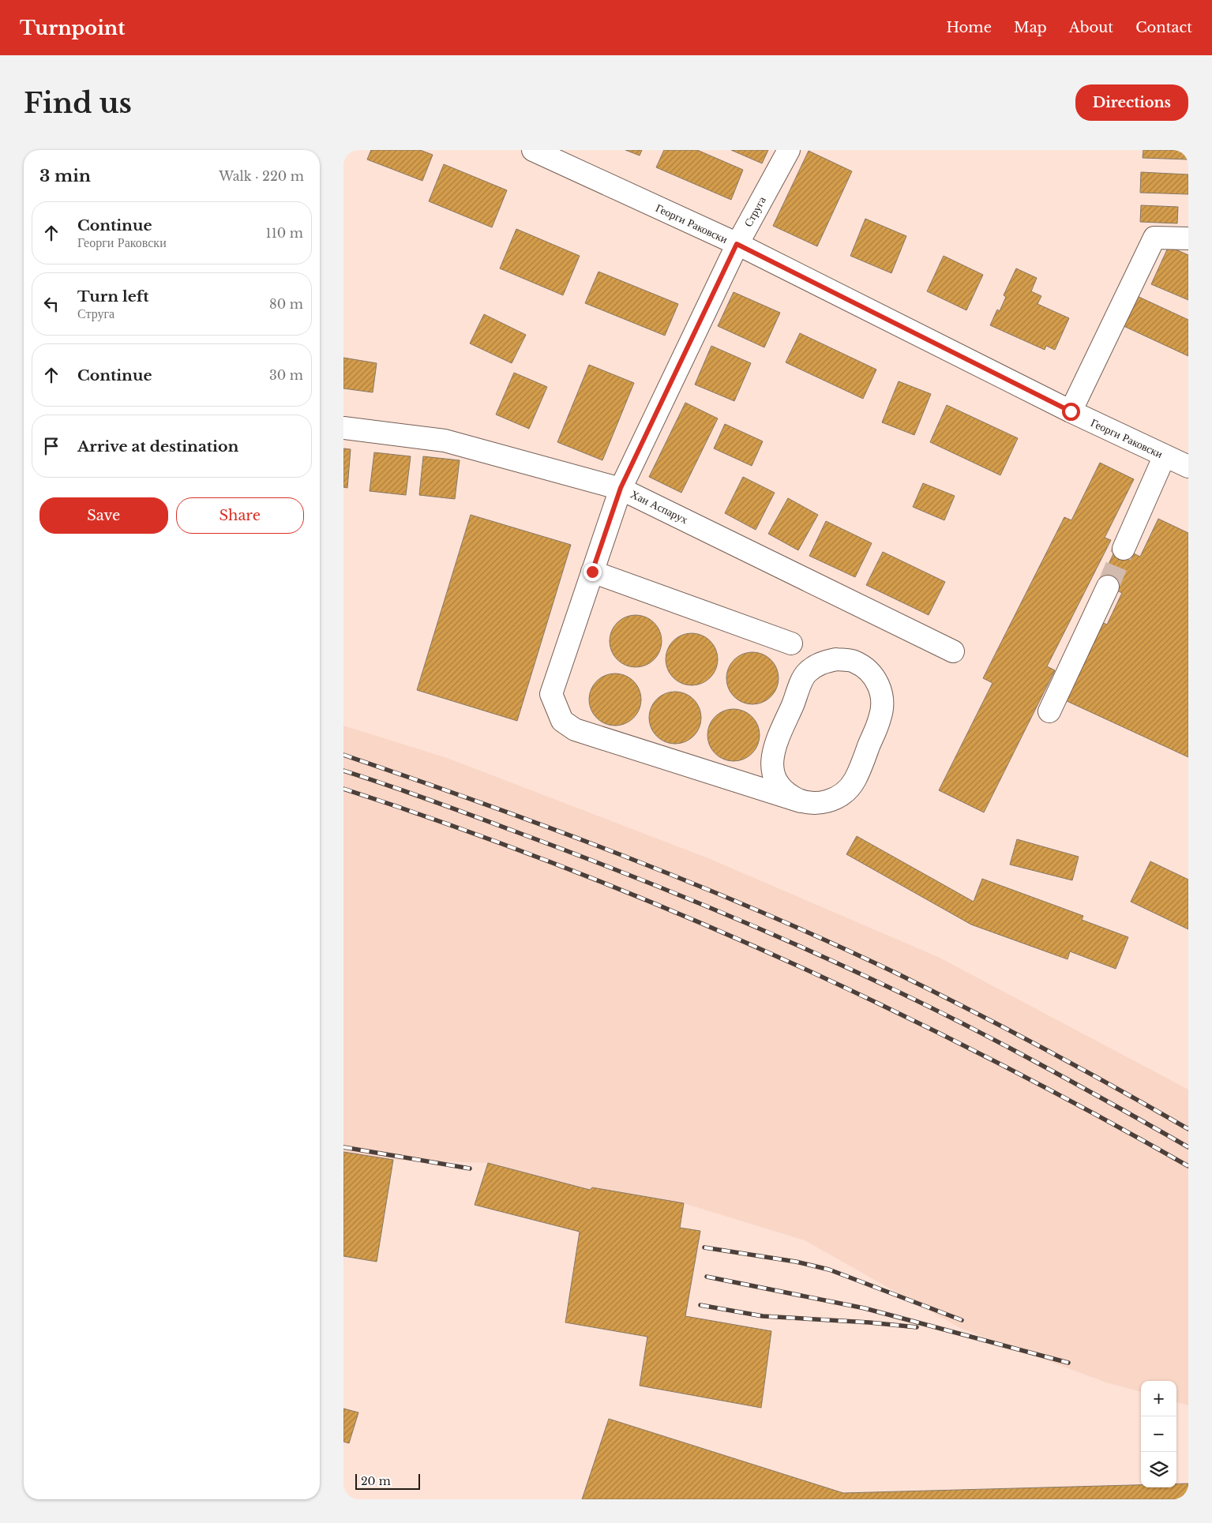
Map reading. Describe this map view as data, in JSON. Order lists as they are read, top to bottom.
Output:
{
  "streets": {
    "street": ["Струга", "Георги Раковски", "Хан Аспарух"]
  },
  "crossings": [
    ["Струга", "Георги Раковски"],
    ["Струга", "Хан Аспарух"]
  ],
  "scale_bar": "20 m",
  "page": {
    "header": "Turnpoint",
    "nav": [
      "Home",
      "Map",
      "About",
      "Contact"
    ],
    "buttons": [
      "Directions",
      ["Save", "Share"]
    ],
    "title": "Find us",
    "heading": ["3 min", "Walk · 220 m"],
    "list": [
      ["Continue", "Георги Раковски", "110 m"],
      ["Turn left", "Струга", "80 m"],
      ["Continue", "30 m"],
      "Arrive at destination"
    ],
    "map_buttons": ["+", "−"],
    "scale": "20 m"
  }
}
